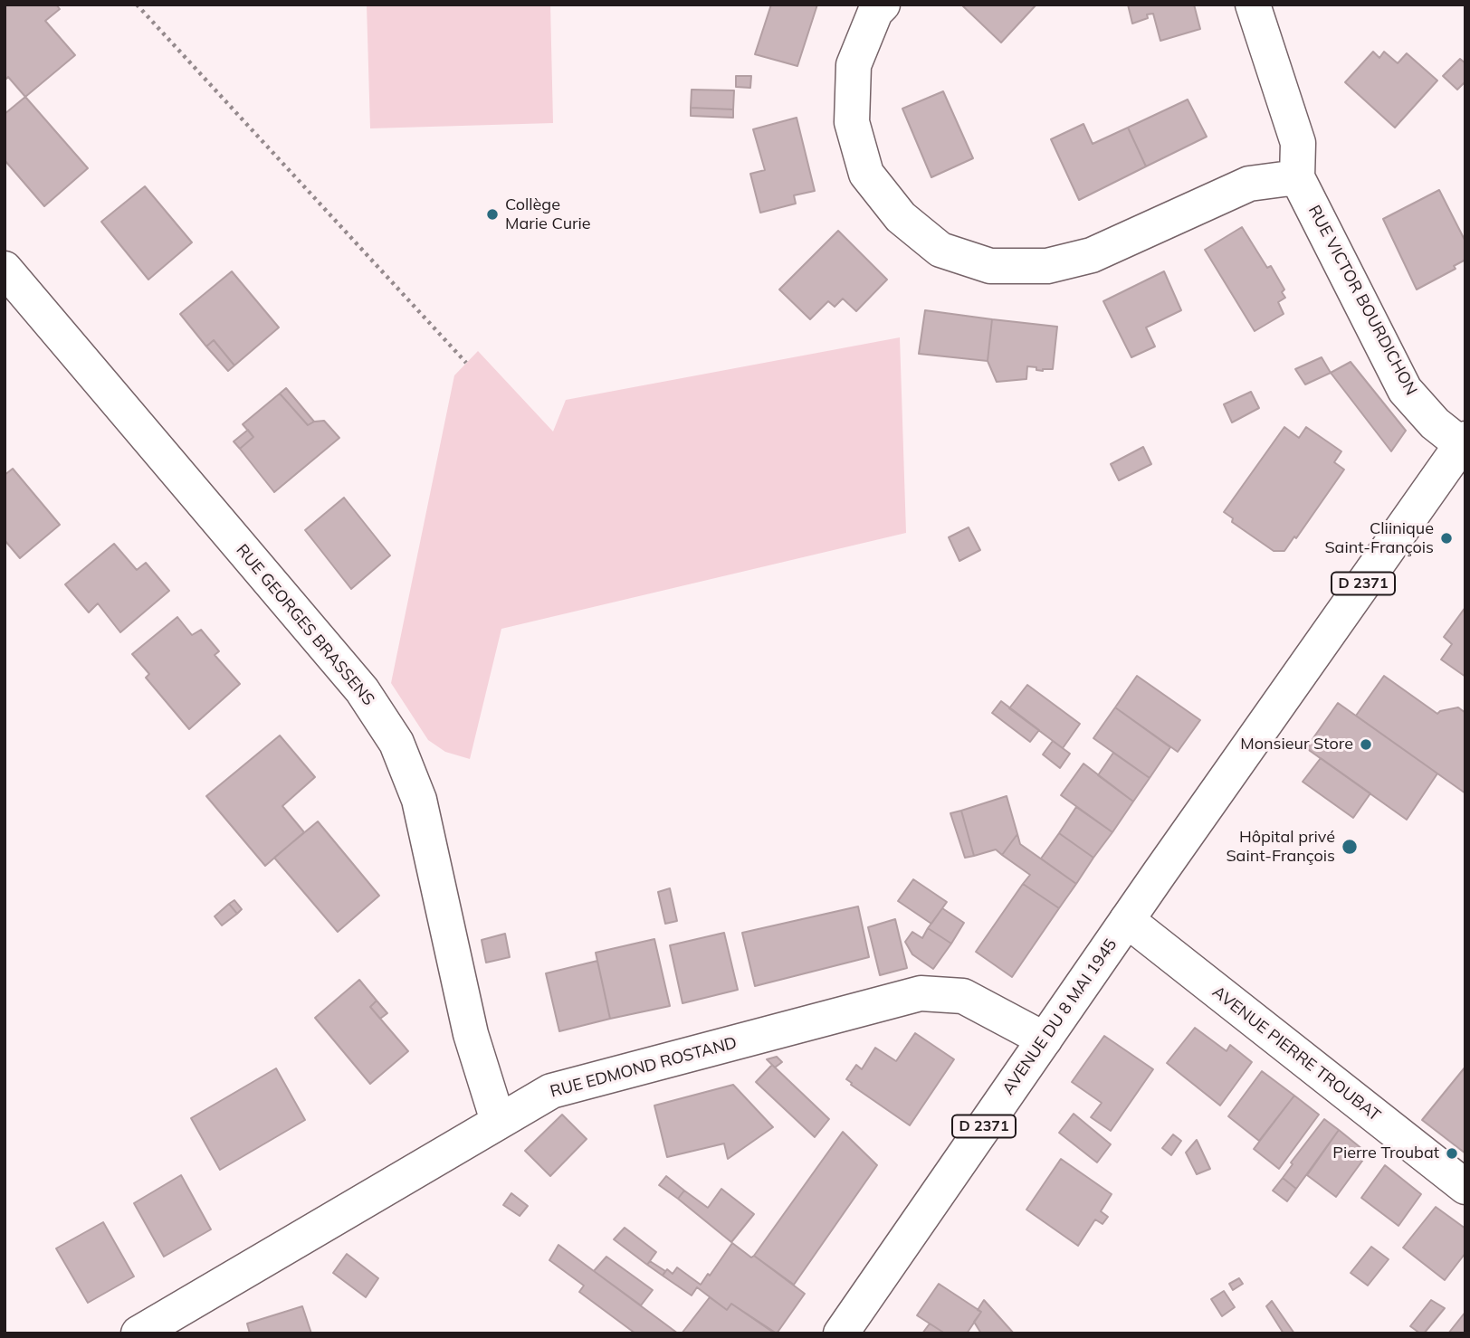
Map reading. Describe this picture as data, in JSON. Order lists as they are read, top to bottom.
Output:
{
  "streets": {
    "street": [
      "RUE VICTOR BOURDICHON",
      "D 2371",
      "RUE GEORGES BRASSENS",
      "AVENUE DU 8 MAI 1945",
      "AVENUE PIERRE TROUBAT",
      "RUE EDMOND ROSTAND"
    ]
  },
  "crossings": [
    ["RUE VICTOR BOURDICHON", "D 2371"],
    ["D 2371", "AVENUE DU 8 MAI 1945"],
    ["D 2371", "AVENUE PIERRE TROUBAT"],
    ["RUE GEORGES BRASSENS", "RUE EDMOND ROSTAND"],
    ["AVENUE DU 8 MAI 1945", "AVENUE PIERRE TROUBAT"],
    ["AVENUE DU 8 MAI 1945", "RUE EDMOND ROSTAND"]
  ],
  "places": [
    "Collège Marie Curie",
    "Cliinique Saint-François",
    "Monsieur Store",
    "Hôpital privé Saint-François",
    "Pierre Troubat"
  ]
}
